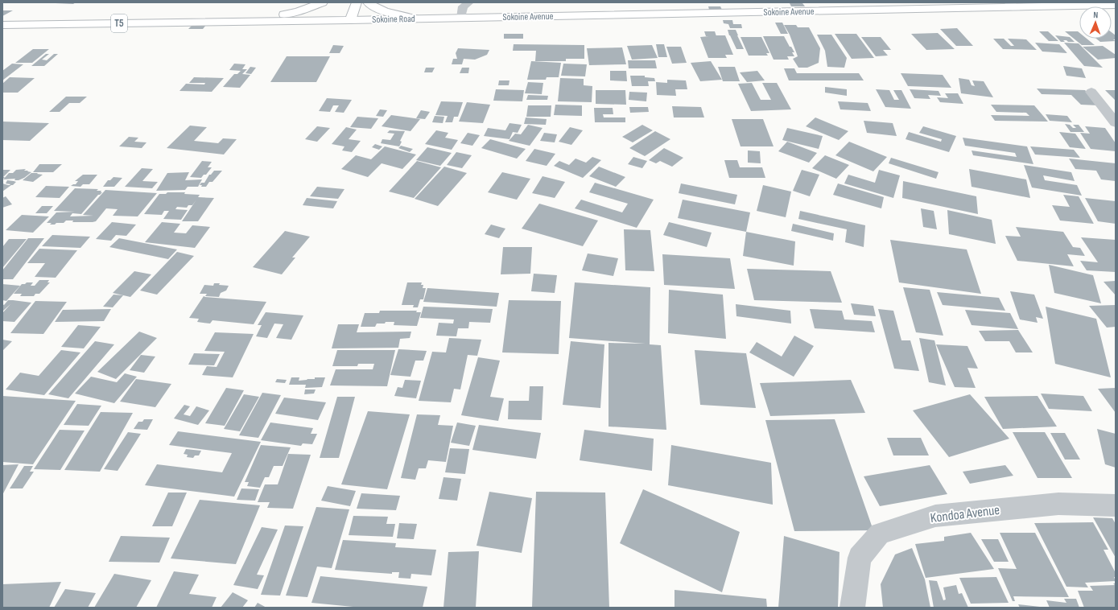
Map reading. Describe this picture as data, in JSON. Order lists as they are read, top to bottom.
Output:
{
  "streets": {
    "main road": ["Sokoine Avenue", "Sokoine Road", "T5"],
    "street": ["Kondoa Avenue"]
  },
  "crossings": [
    ["Sokoine Avenue", "Sokoine Road"],
    ["Sokoine Road", "T5"]
  ],
  "north": "top"
}
